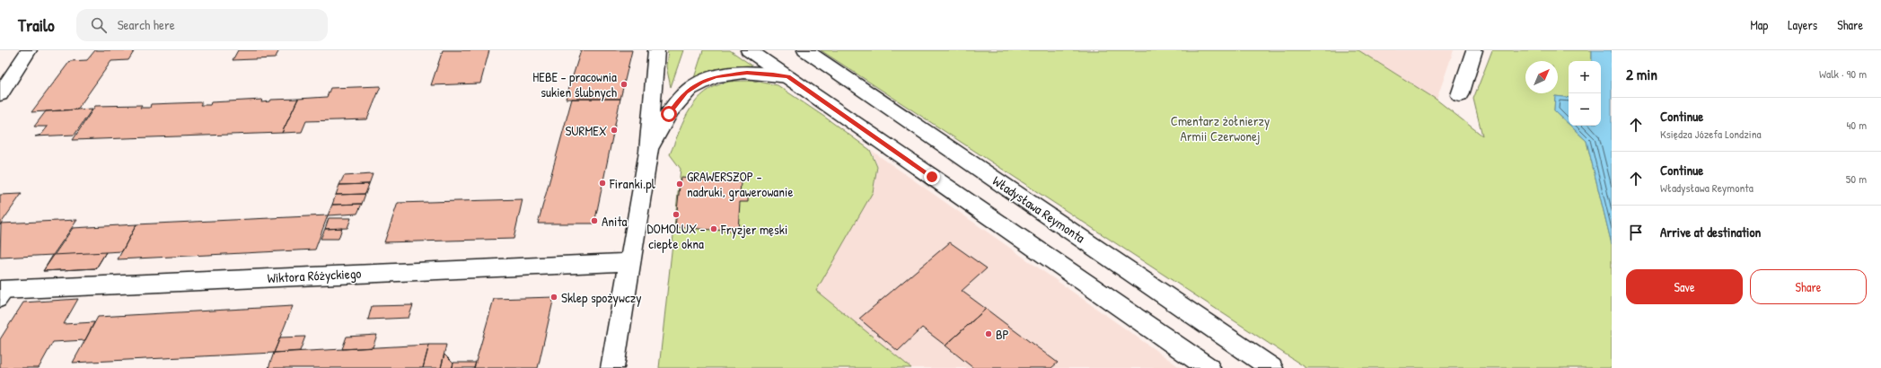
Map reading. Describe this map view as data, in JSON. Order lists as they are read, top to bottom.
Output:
{
  "streets": {
    "street": ["Władysława Reymonta", "Wiktora Różyckiego"]
  },
  "parks": ["Cmentarz żołnierzy Armii Czerwonej"],
  "places": [
    "HEBE - pracownia sukien ślubnych",
    "SURMEX",
    "Firanki.pl",
    "GRAWERSZOP - nadruki, grawerowanie",
    "DOMOLUX - ciepłe okna",
    "Anita",
    "Fryzjer męski",
    "Sklep spożywczy",
    "BP"
  ],
  "north": "top right",
  "page": {
    "header": "Trailo",
    "search": "Search here",
    "nav": ["Map", "Layers", "Share"],
    "heading": ["2 min", "Walk · 90 m"],
    "map_buttons": ["+", "−"],
    "list": [
      ["Continue", "Księdza Józefa Londzina", "40 m"],
      ["Continue", "Władysława Reymonta", "50 m"],
      "Arrive at destination"
    ],
    "buttons": ["Save", "Share"]
  }
}
